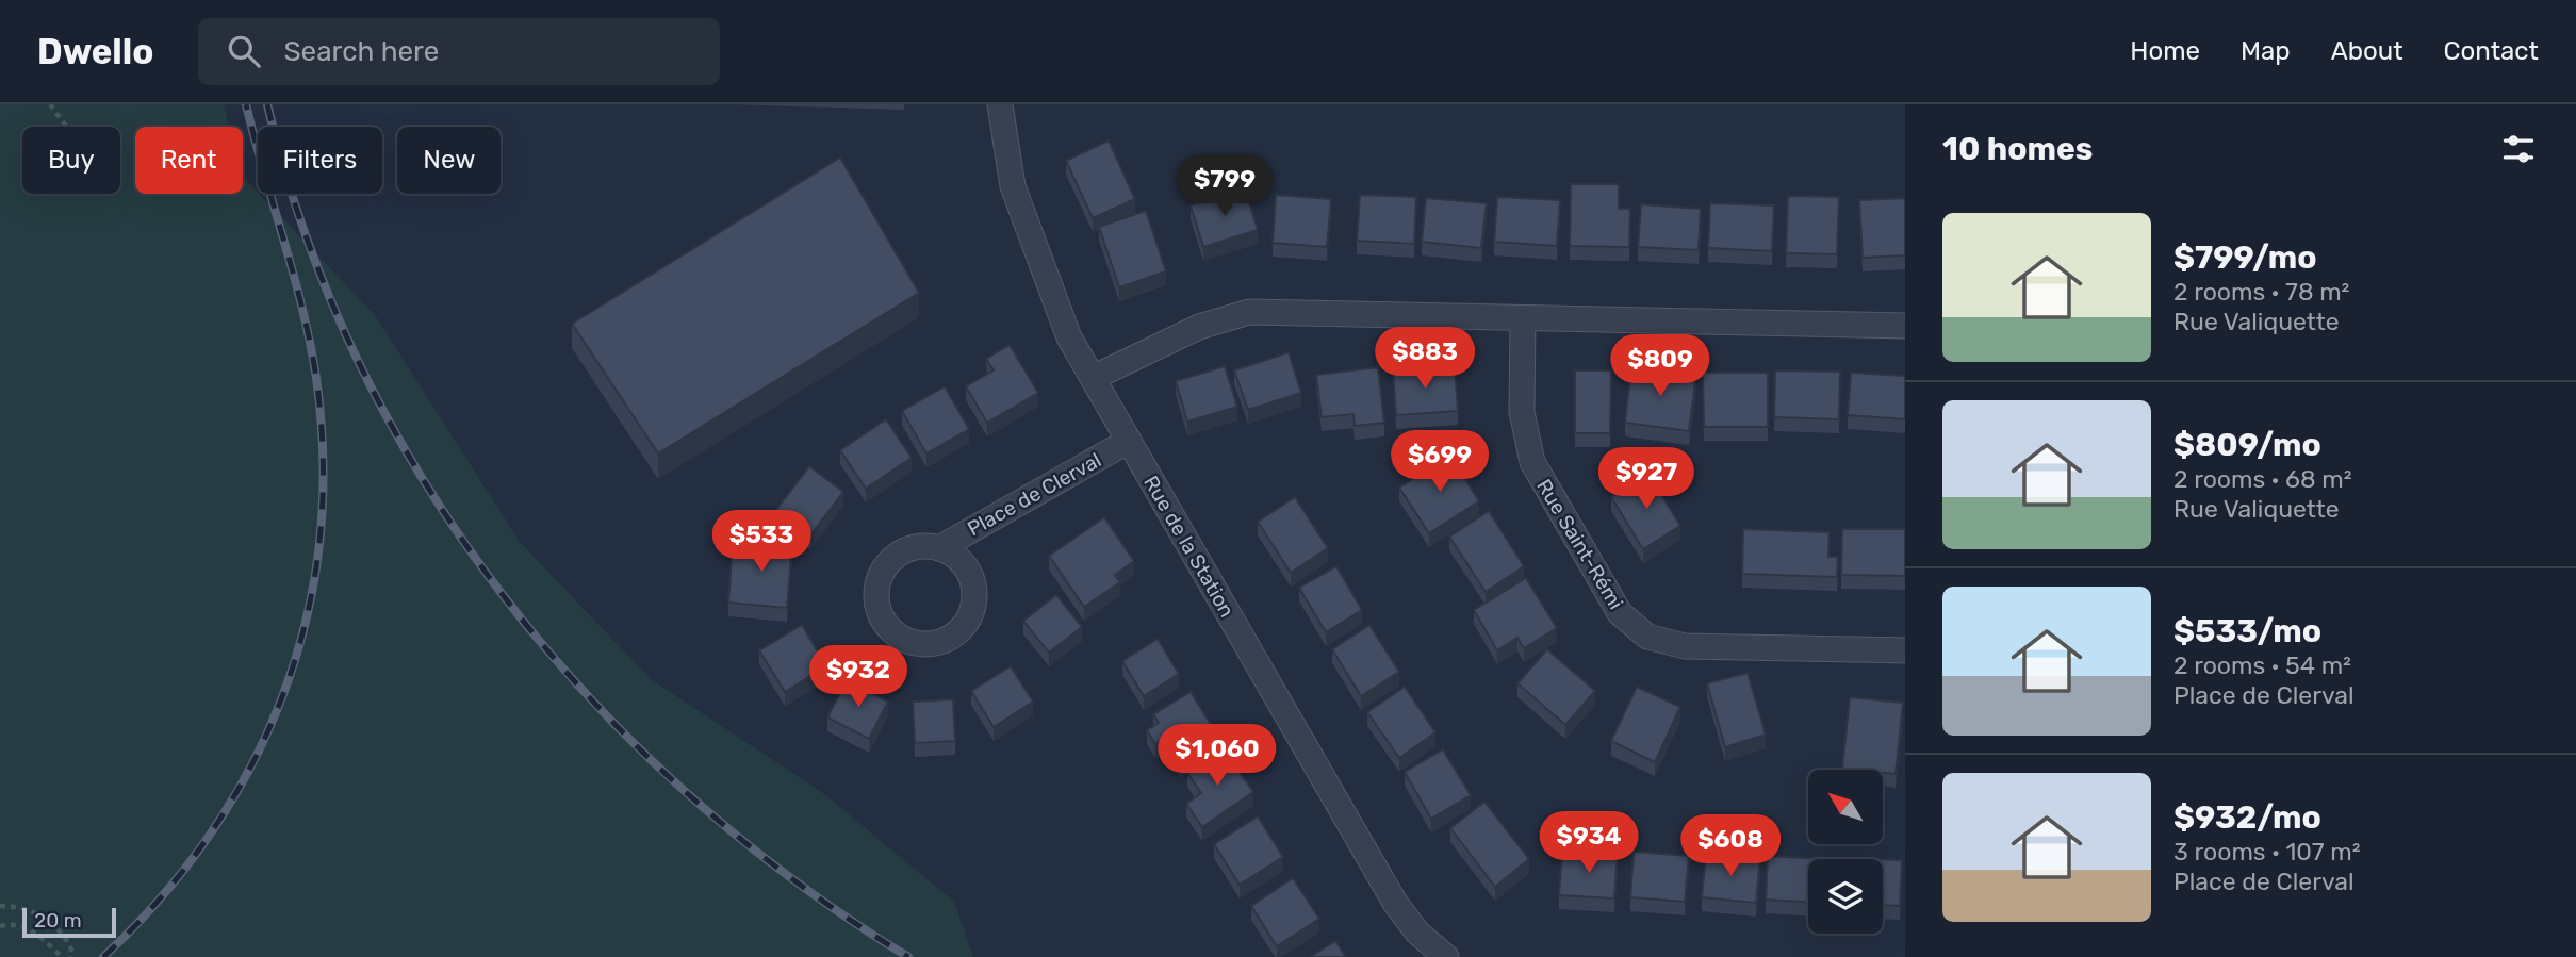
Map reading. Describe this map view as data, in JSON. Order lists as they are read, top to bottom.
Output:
{
  "streets": {
    "street": ["Place de Clerval", "Rue Saint-Rémi", "Rue de la Station"]
  },
  "crossings": [
    ["Place de Clerval", "Rue de la Station"]
  ],
  "scale_bar": "20 m",
  "north": "top left",
  "page": {
    "header": "Dwello",
    "search": "Search here",
    "nav": [
      "Home",
      "Map",
      "About",
      "Contact"
    ],
    "heading": "10 homes",
    "chip": [
      "Buy",
      "Rent",
      "Filters",
      "New"
    ],
    "price": [
      "$799",
      "$883",
      "$809",
      "$699",
      "$927",
      "$533",
      "$932",
      "$1,060",
      "$934",
      "$608"
    ],
    "list": [
      {
        "name": "$799/mo",
        "note": "2 rooms · 78 m² · Rue Valiquette"
      },
      {
        "name": "$809/mo",
        "note": "2 rooms · 68 m² · Rue Valiquette"
      },
      {
        "name": "$533/mo",
        "note": "2 rooms · 54 m² · Place de Clerval"
      },
      {
        "name": "$932/mo",
        "note": "3 rooms · 107 m² · Place de Clerval"
      }
    ],
    "scale": "20 m"
  }
}
